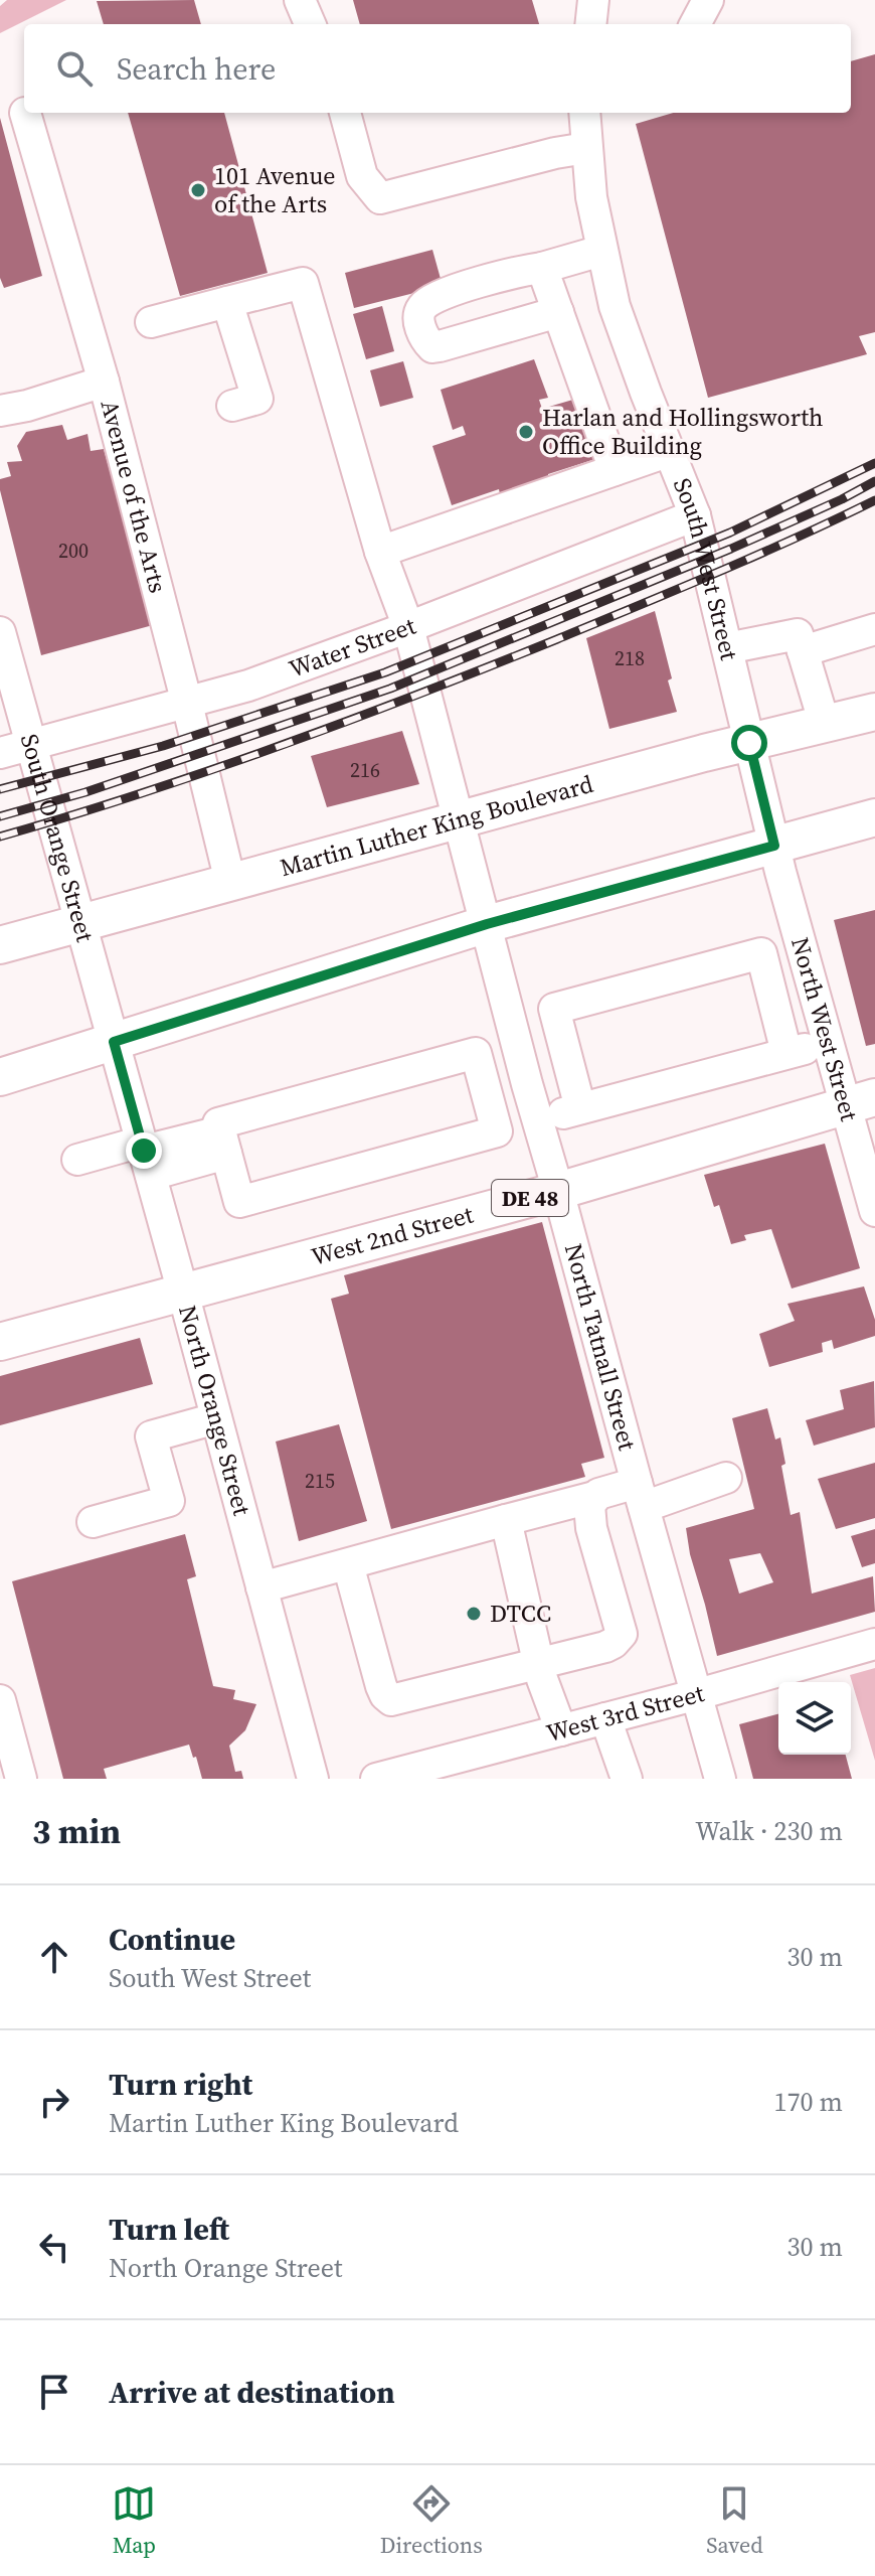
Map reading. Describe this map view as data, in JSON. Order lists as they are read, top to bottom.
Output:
{
  "streets": {
    "main road": ["Martin Luther King Boulevard", "DE 48", "West 2nd Street"],
    "street": [
      "Avenue of the Arts",
      "South West Street",
      "Water Street",
      "South Orange Street",
      "North West Street",
      "North Tatnall Street",
      "North Orange Street",
      "West 3rd Street"
    ]
  },
  "crossings": [
    ["Avenue of the Arts", "Water Street"],
    ["Avenue of the Arts", "Martin Luther King Boulevard"],
    ["South West Street", "Water Street"],
    ["South West Street", "Martin Luther King Boulevard"],
    ["South West Street", "North West Street"],
    ["Water Street", "South Orange Street"],
    ["Water Street", "North Tatnall Street"],
    ["Martin Luther King Boulevard", "South Orange Street"],
    ["Martin Luther King Boulevard", "North Tatnall Street"],
    ["South Orange Street", "North Orange Street"],
    ["North West Street", "West 2nd Street"],
    ["West 2nd Street", "North Tatnall Street"],
    ["West 2nd Street", "North Orange Street"],
    ["North Tatnall Street", "West 3rd Street"]
  ],
  "places": ["101 Avenue of the Arts", "Harlan and Hollingsworth Office Building", "DTCC"],
  "house_numbers": [
    "200",
    "218",
    "216",
    "215"
  ],
  "page": {
    "search": "Search here",
    "heading": ["3 min", "Walk · 230 m"],
    "list": [
      ["Continue", "South West Street", "30 m"],
      ["Turn right", "Martin Luther King Boulevard", "170 m"],
      ["Turn left", "North Orange Street", "30 m"],
      "Arrive at destination"
    ],
    "nav": ["Map", "Directions", "Saved"]
  }
}
